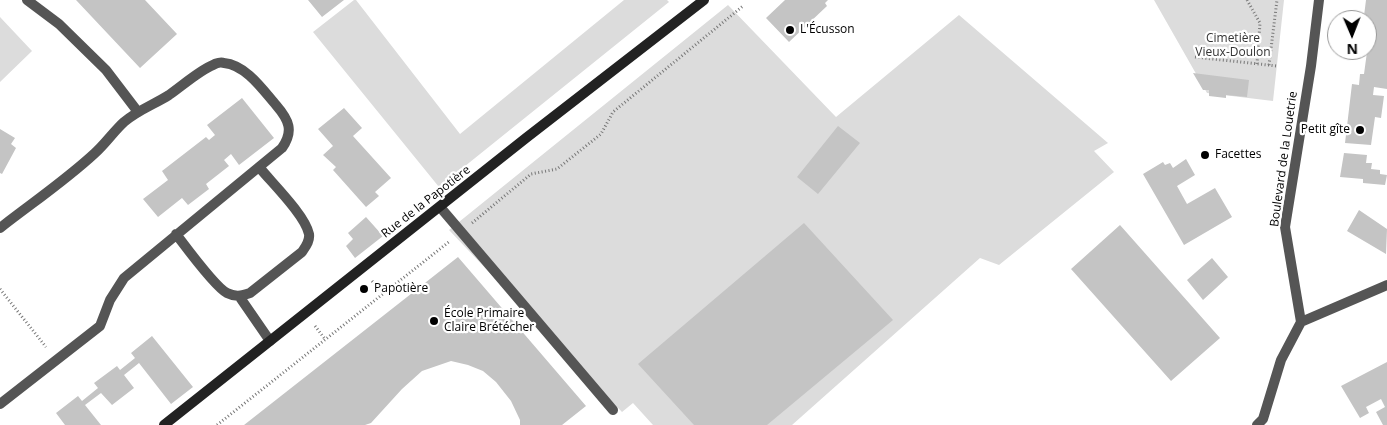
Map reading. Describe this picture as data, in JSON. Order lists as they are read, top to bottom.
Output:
{
  "streets": {
    "street": ["Boulevard de la Louetrie", "Rue de la Papotière"]
  },
  "parks": ["Cimetière Vieux-Doulon"],
  "places": [
    "L'Écusson",
    "Petit gîte",
    "Facettes",
    "Papotière",
    "École Primaire Claire Brétécher"
  ],
  "north": "bottom"
}
